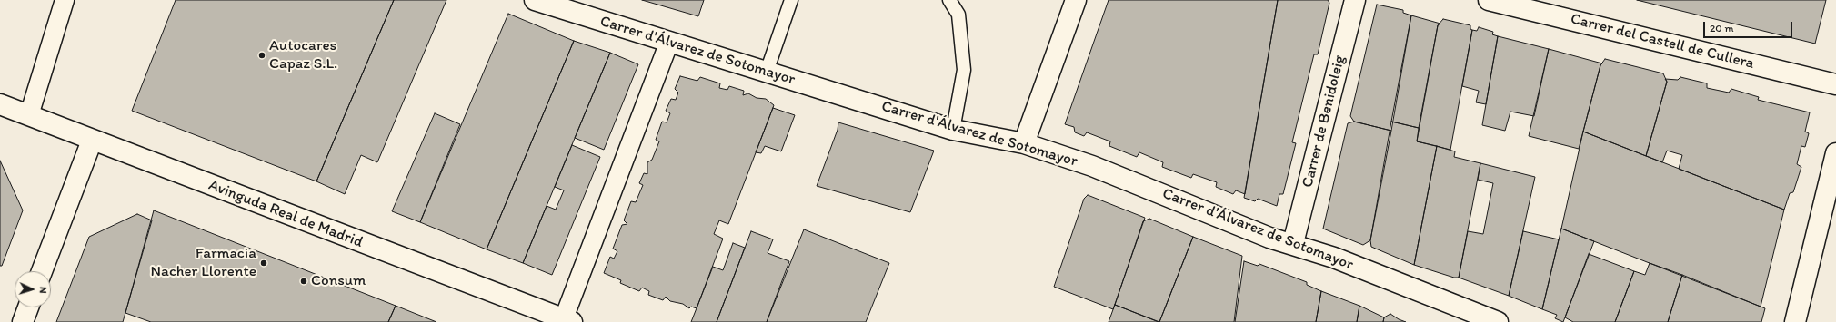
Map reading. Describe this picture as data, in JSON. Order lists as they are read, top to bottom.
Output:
{
  "streets": {
    "street": [
      "Carrer del Castell de Cullera",
      "Carrer d'Álvarez de Sotomayor",
      "Carrer de Benidoleig",
      "Avinguda Real de Madrid"
    ]
  },
  "crossings": [
    ["Carrer d'Álvarez de Sotomayor", "Carrer de Benidoleig"]
  ],
  "places": ["Autocares Capaz S.L.", "Farmacia Nacher Llorente", "Consum"],
  "scale_bar": "20 m",
  "north": "right"
}
